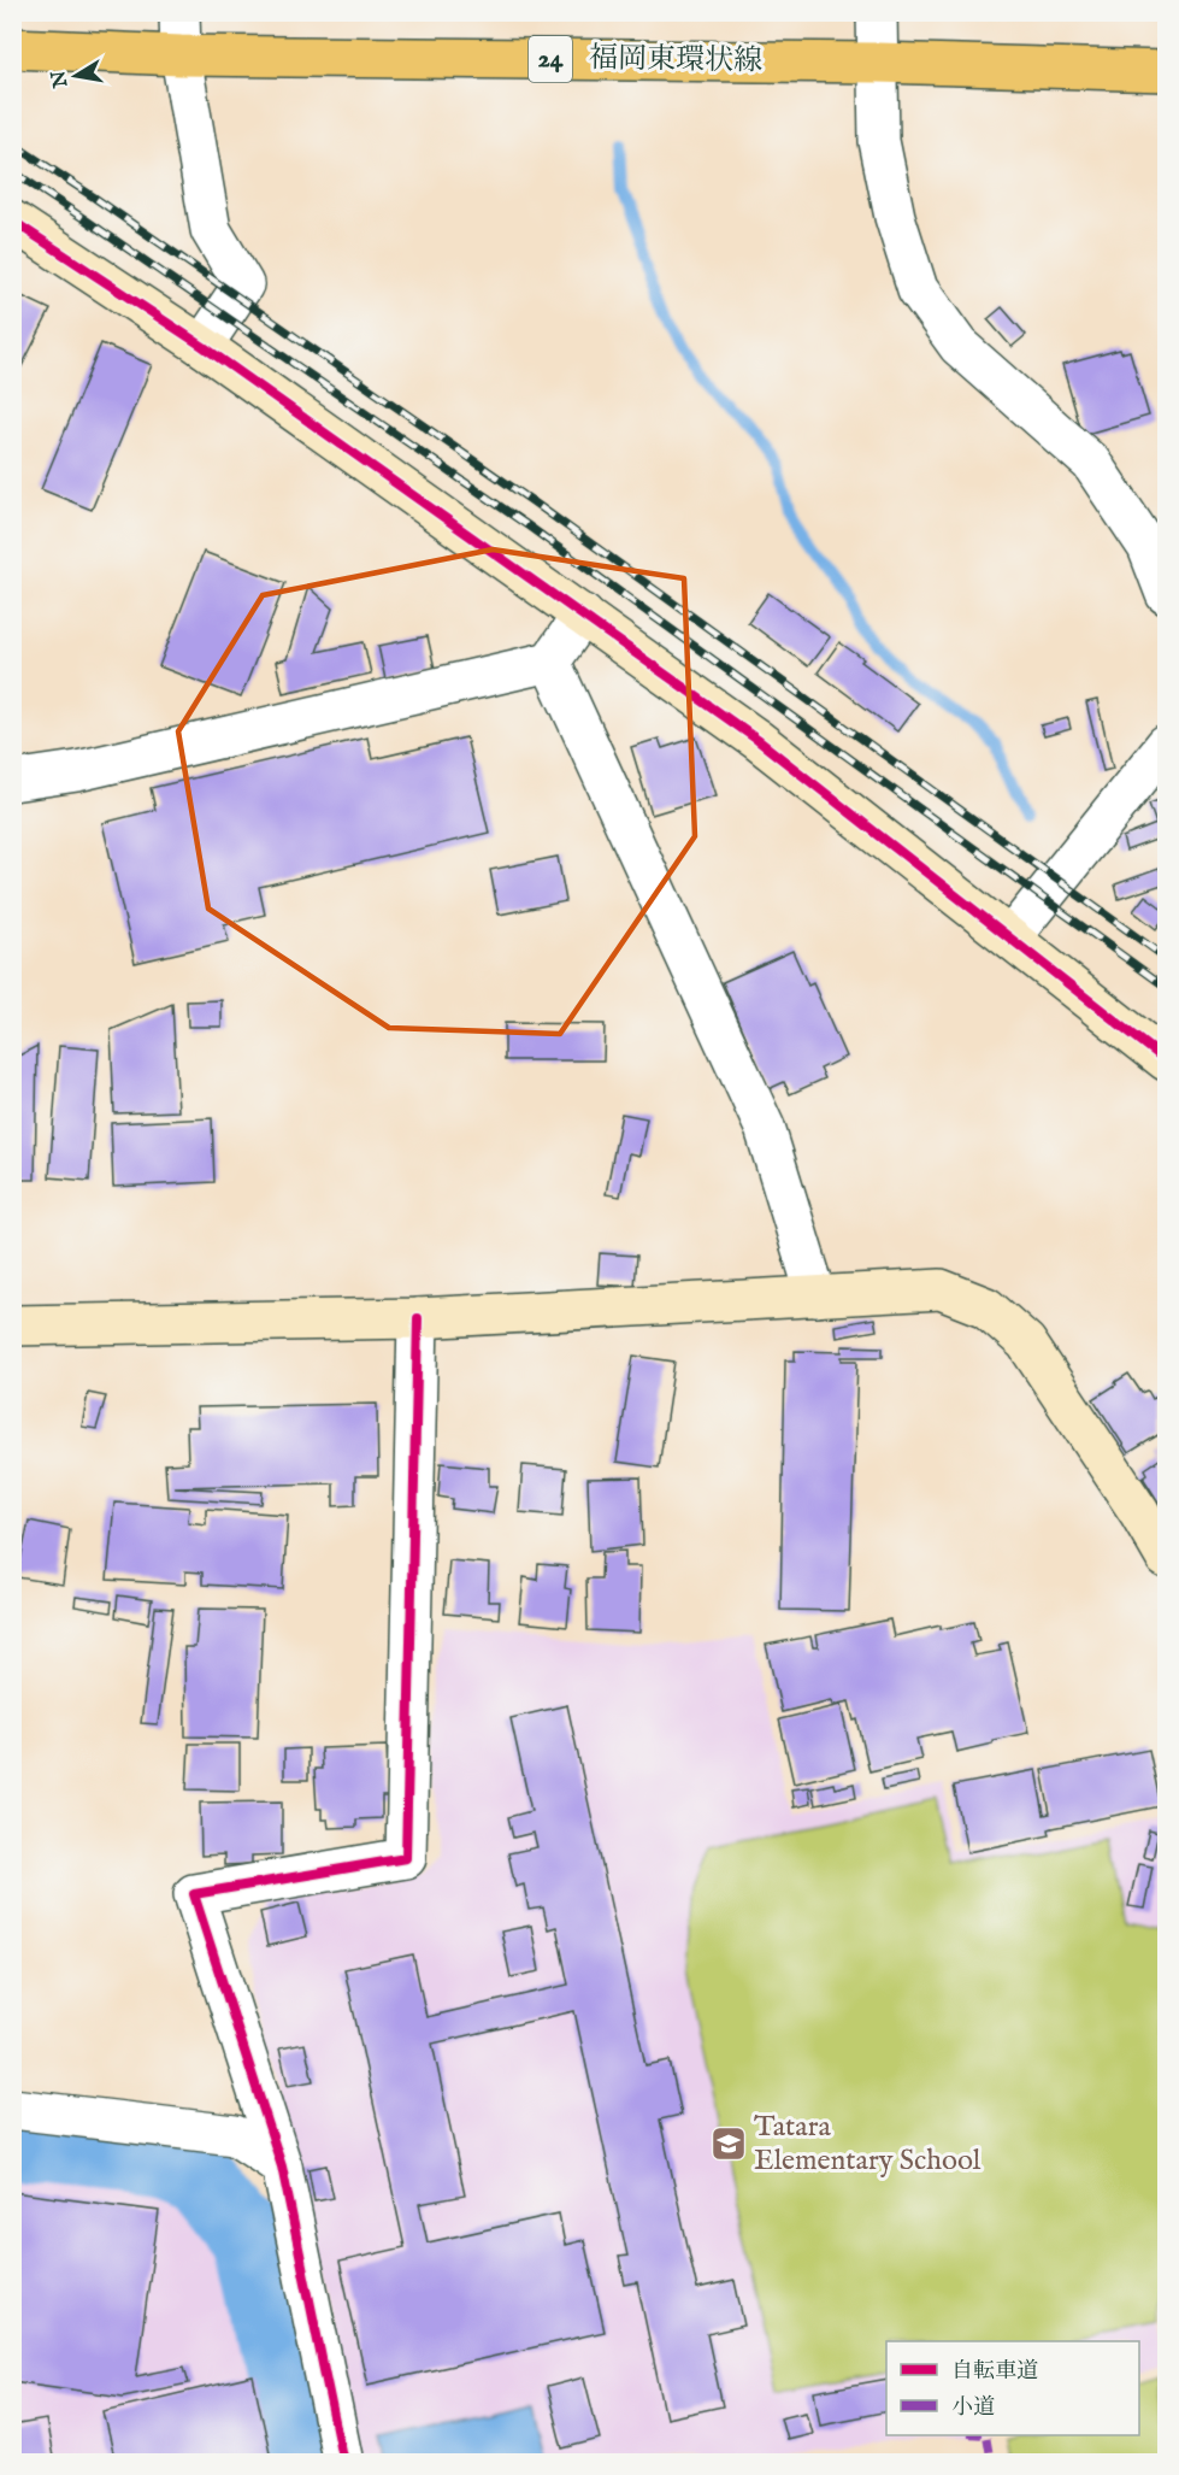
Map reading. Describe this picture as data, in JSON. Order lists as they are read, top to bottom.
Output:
{
  "streets": {
    "main road": ["24", "福岡東環状線"]
  },
  "places": {
    "school or university": ["Tatara Elementary School"]
  },
  "legend": ["自転車道", "小道"],
  "north": "left"
}
